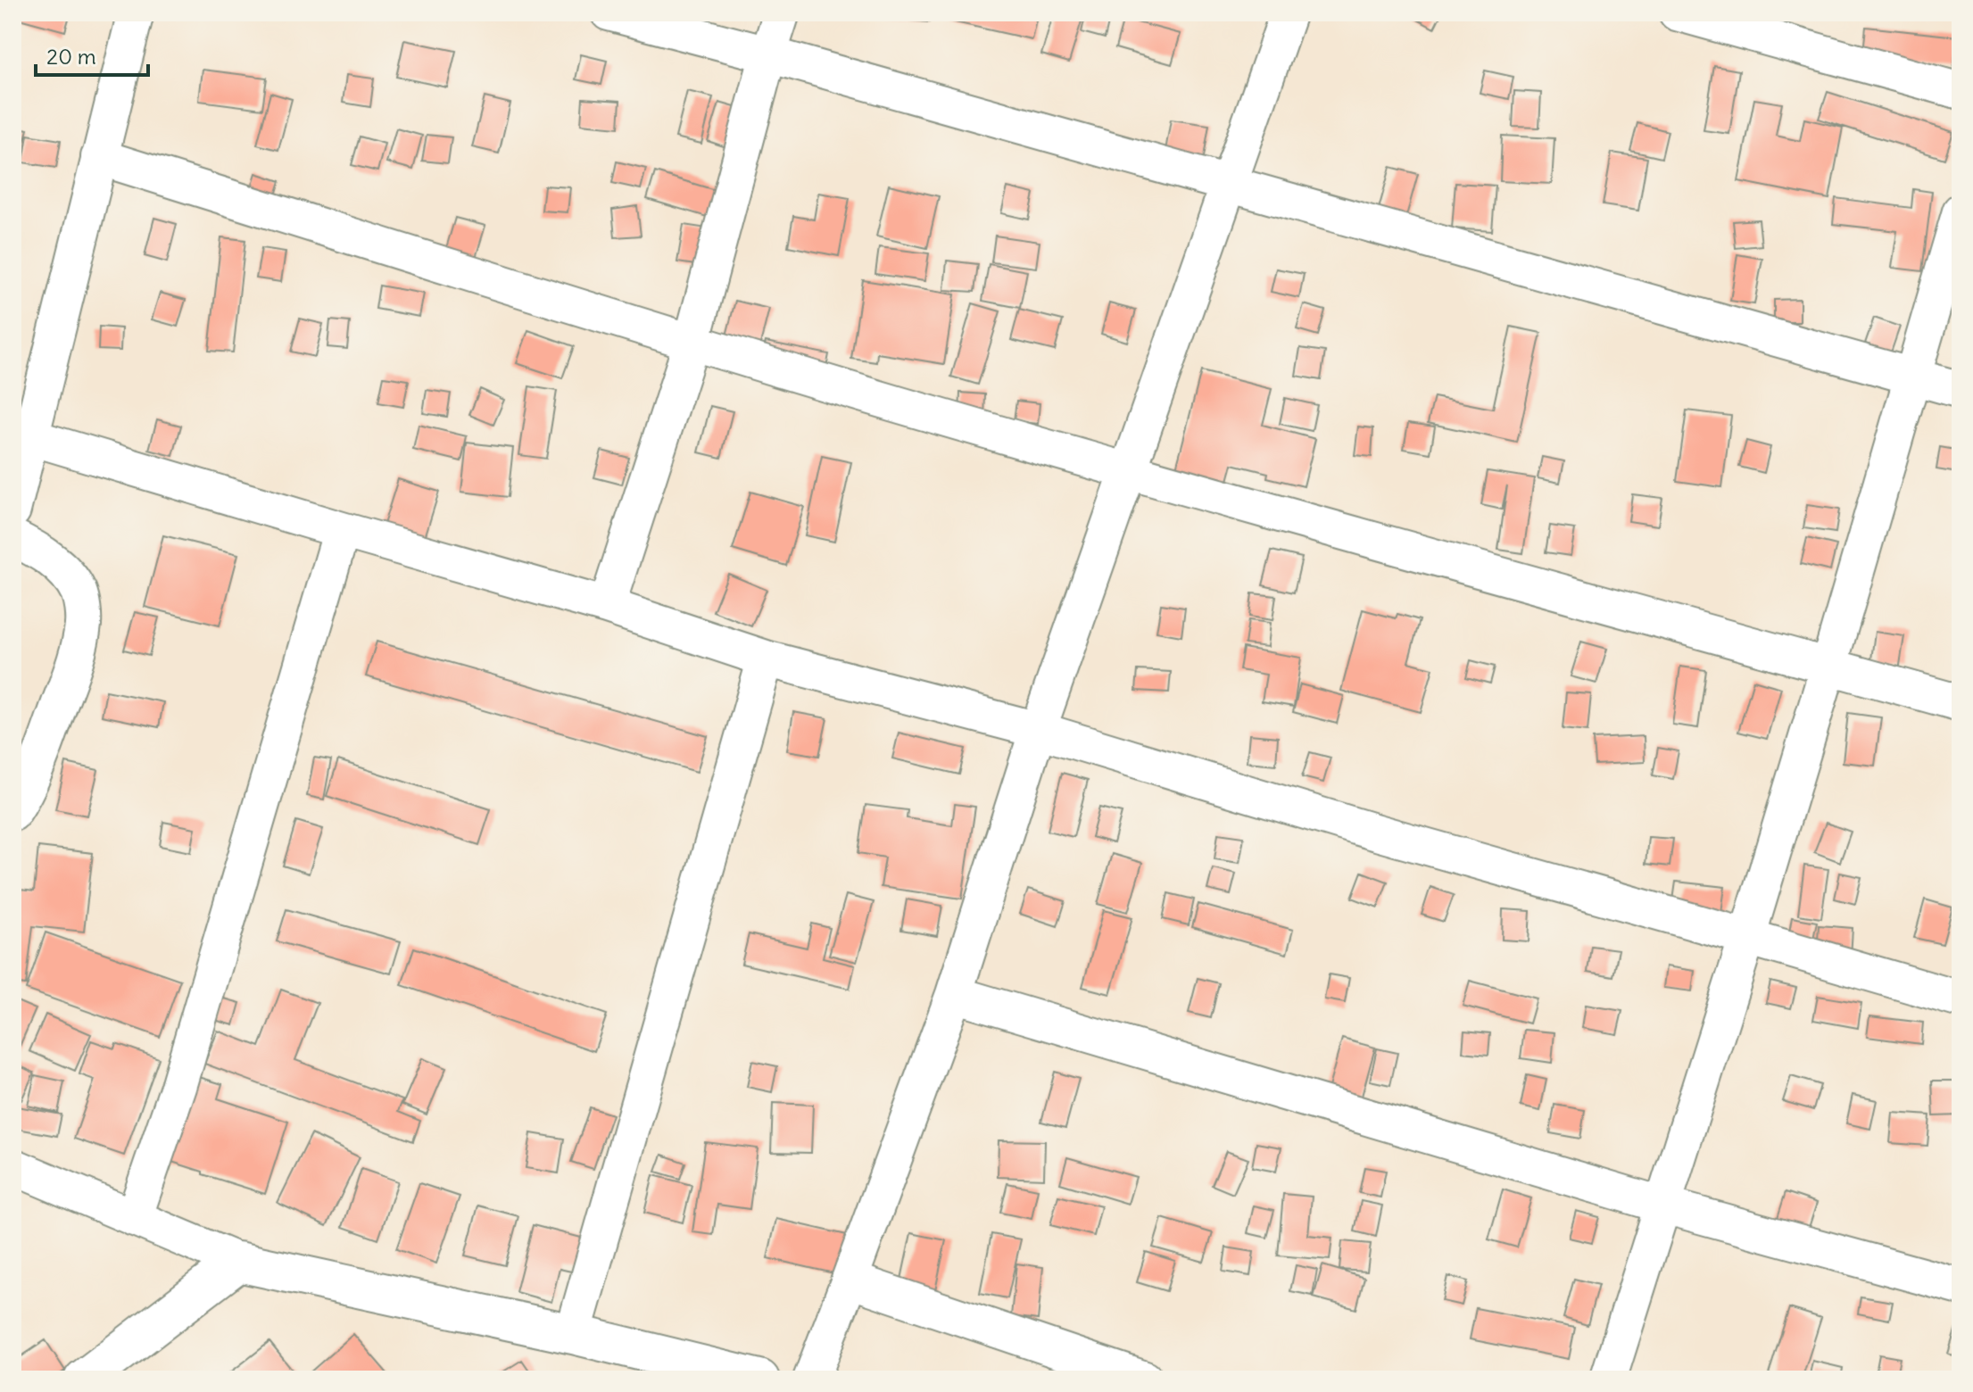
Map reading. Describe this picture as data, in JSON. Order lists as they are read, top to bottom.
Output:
{
  "scale_bar": "20 m"
}
